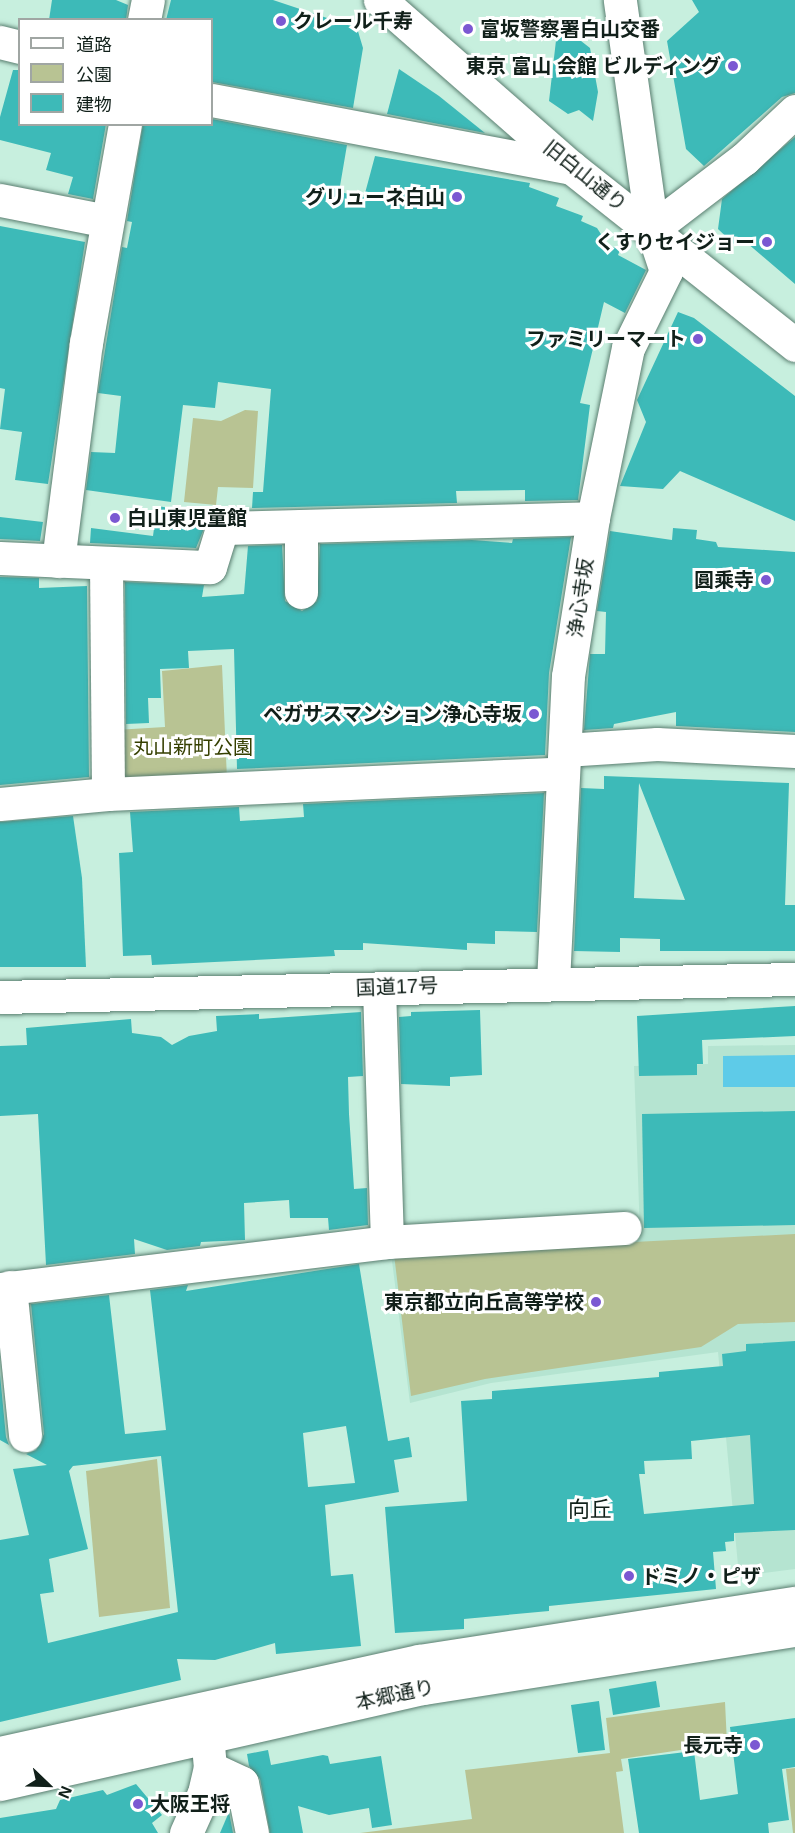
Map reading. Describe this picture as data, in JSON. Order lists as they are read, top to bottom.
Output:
{
  "streets": {
    "main road": [
      "旧白山通り",
      "浄心寺坂",
      "国道17号",
      "本郷通り"
    ]
  },
  "crossings": [
    ["旧白山通り", "浄心寺坂"],
    ["浄心寺坂", "国道17号"]
  ],
  "districts": ["向丘"],
  "parks": ["丸山新町公園"],
  "places": [
    "クレール千寿",
    "富坂警察署白山交番",
    "東京 富山 会館 ビルディング",
    "グリューネ白山",
    "くすりセイジョー",
    "ファミリーマート",
    "白山東児童館",
    "圓乘寺",
    "ペガサスマンション浄心寺坂",
    "東京都立向丘高等学校",
    "ドミノ・ピザ",
    "長元寺",
    "大阪王将"
  ],
  "legend": ["道路", "公園", "建物"],
  "north": "bottom right"
}
